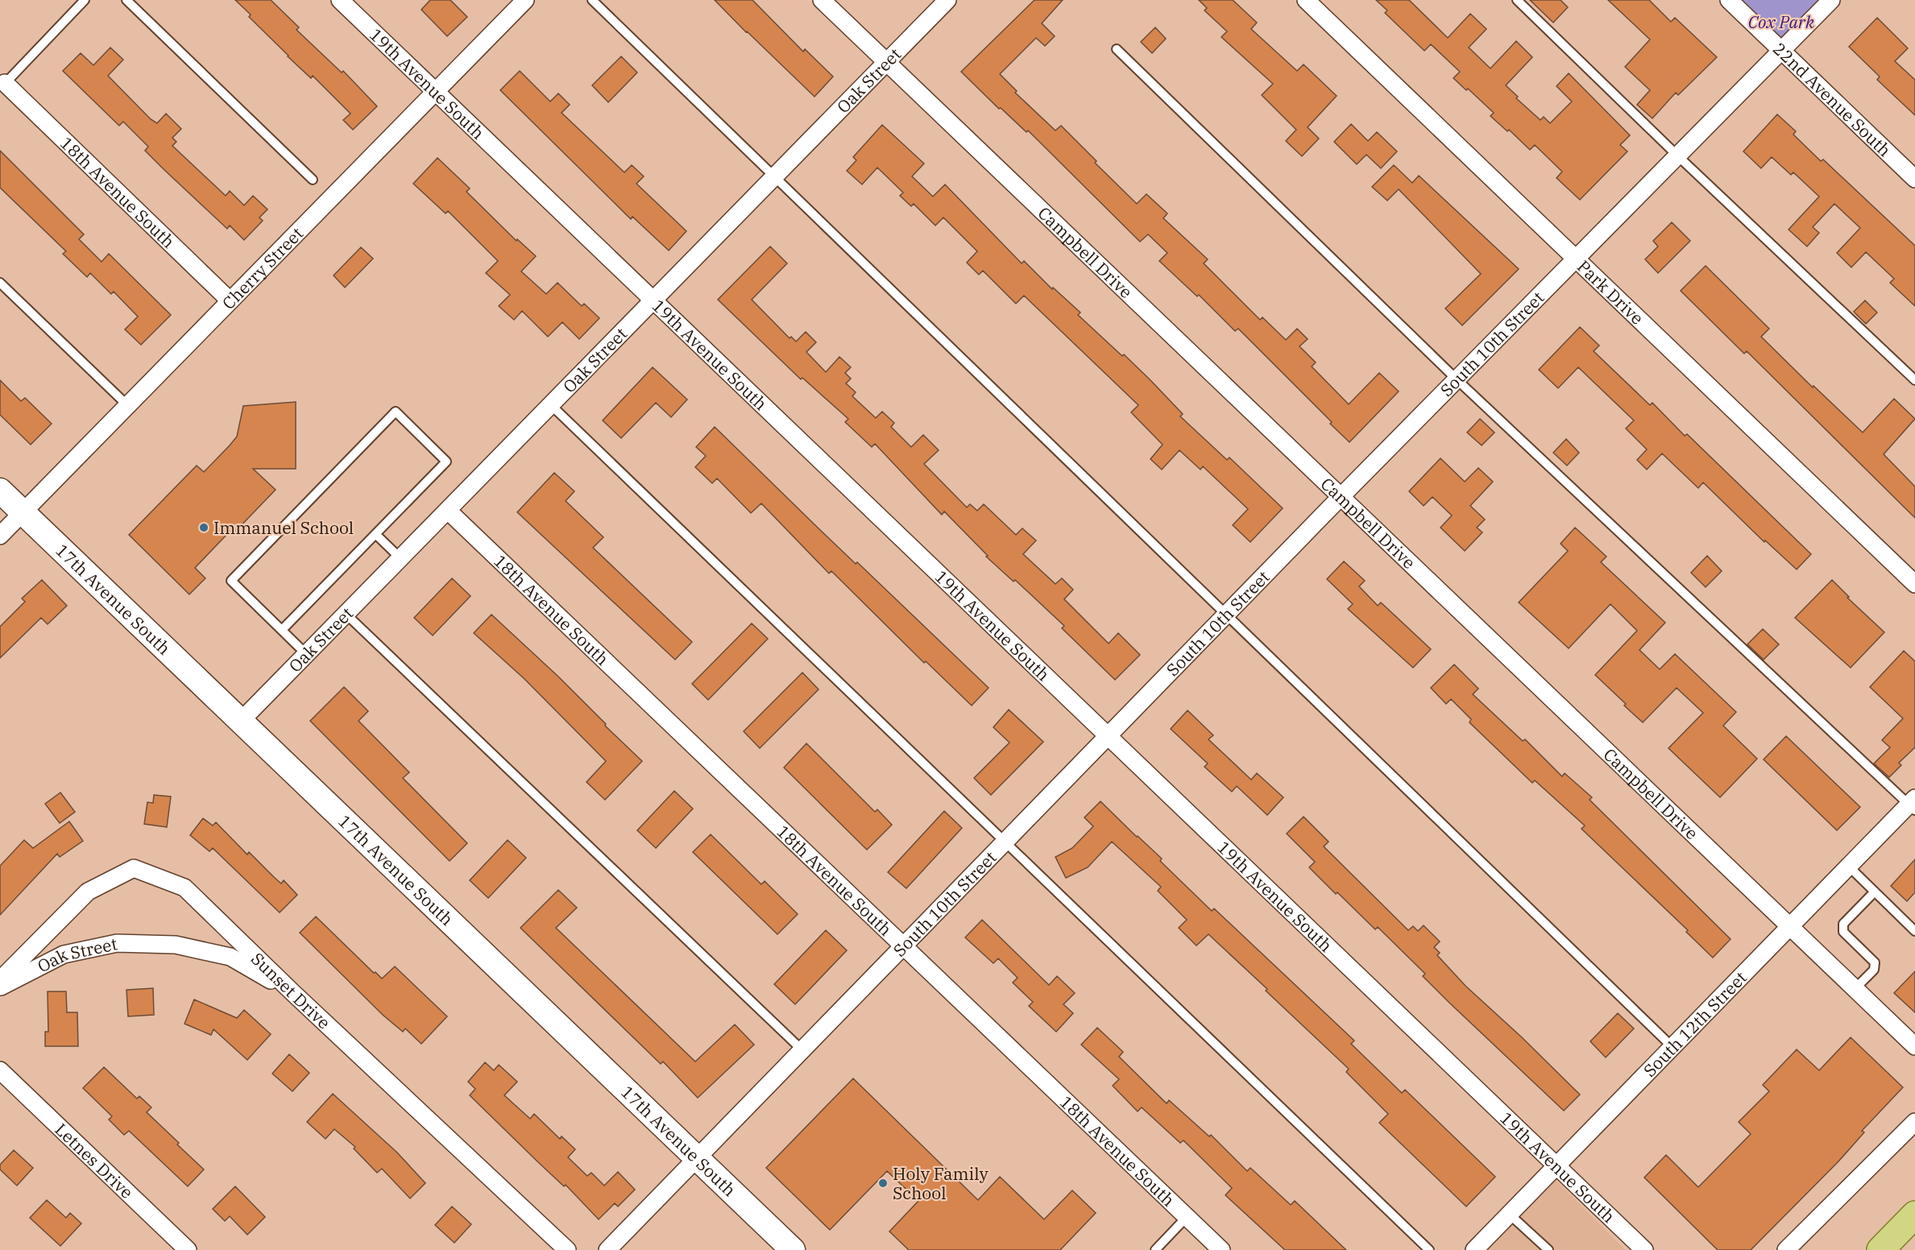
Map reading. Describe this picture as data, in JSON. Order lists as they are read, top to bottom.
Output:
{
  "streets": {
    "street": [
      "Oak Street",
      "19th Avenue South",
      "22nd Avenue South",
      "18th Avenue South",
      "Campbell Drive",
      "Cherry Street",
      "Park Drive",
      "South 10th Street",
      "17th Avenue South",
      "Sunset Drive",
      "South 12th Street",
      "Letnes Drive"
    ]
  },
  "crossings": [
    ["Oak Street", "19th Avenue South"],
    ["Oak Street", "18th Avenue South"],
    ["Oak Street", "Campbell Drive"],
    ["Oak Street", "17th Avenue South"],
    ["Oak Street", "Sunset Drive"],
    ["19th Avenue South", "Cherry Street"],
    ["19th Avenue South", "South 10th Street"],
    ["19th Avenue South", "South 12th Street"],
    ["22nd Avenue South", "South 10th Street"],
    ["18th Avenue South", "Cherry Street"],
    ["18th Avenue South", "South 10th Street"],
    ["Campbell Drive", "South 10th Street"],
    ["Campbell Drive", "South 12th Street"],
    ["Cherry Street", "17th Avenue South"],
    ["Park Drive", "South 10th Street"],
    ["South 10th Street", "17th Avenue South"]
  ],
  "parks": ["Cox Park"],
  "places": ["Immanuel School", "Holy Family School"]
}
